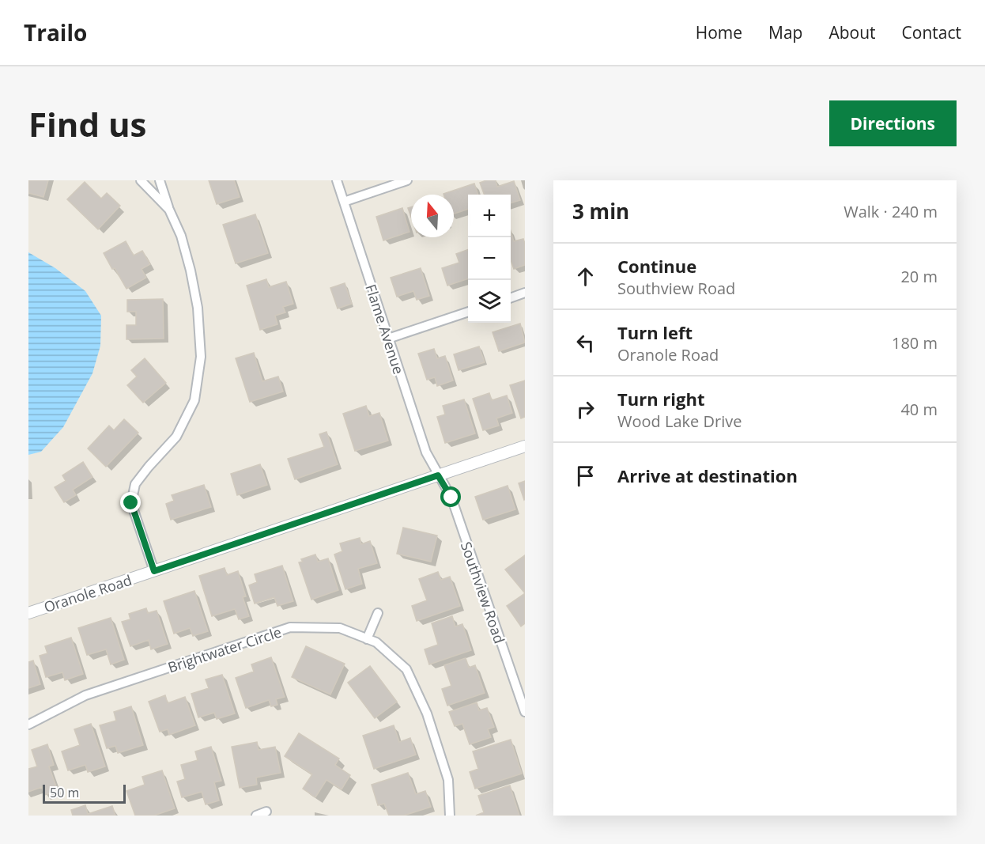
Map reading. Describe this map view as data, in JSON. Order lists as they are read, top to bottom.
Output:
{
  "streets": {
    "street": [
      "Flame Avenue",
      "Southview Road",
      "Oranole Road",
      "Brightwater Circle"
    ]
  },
  "crossings": [
    ["Flame Avenue", "Southview Road"],
    ["Flame Avenue", "Oranole Road"],
    ["Southview Road", "Oranole Road"]
  ],
  "scale_bar": "50 m",
  "north": "top",
  "page": {
    "header": "Trailo",
    "nav": [
      "Home",
      "Map",
      "About",
      "Contact"
    ],
    "buttons": "Directions",
    "title": "Find us",
    "heading": ["3 min", "Walk · 240 m"],
    "map_buttons": ["+", "−"],
    "list": [
      ["Continue", "Southview Road", "20 m"],
      ["Turn left", "Oranole Road", "180 m"],
      ["Turn right", "Wood Lake Drive", "40 m"],
      "Arrive at destination"
    ],
    "scale": "50 m"
  }
}
